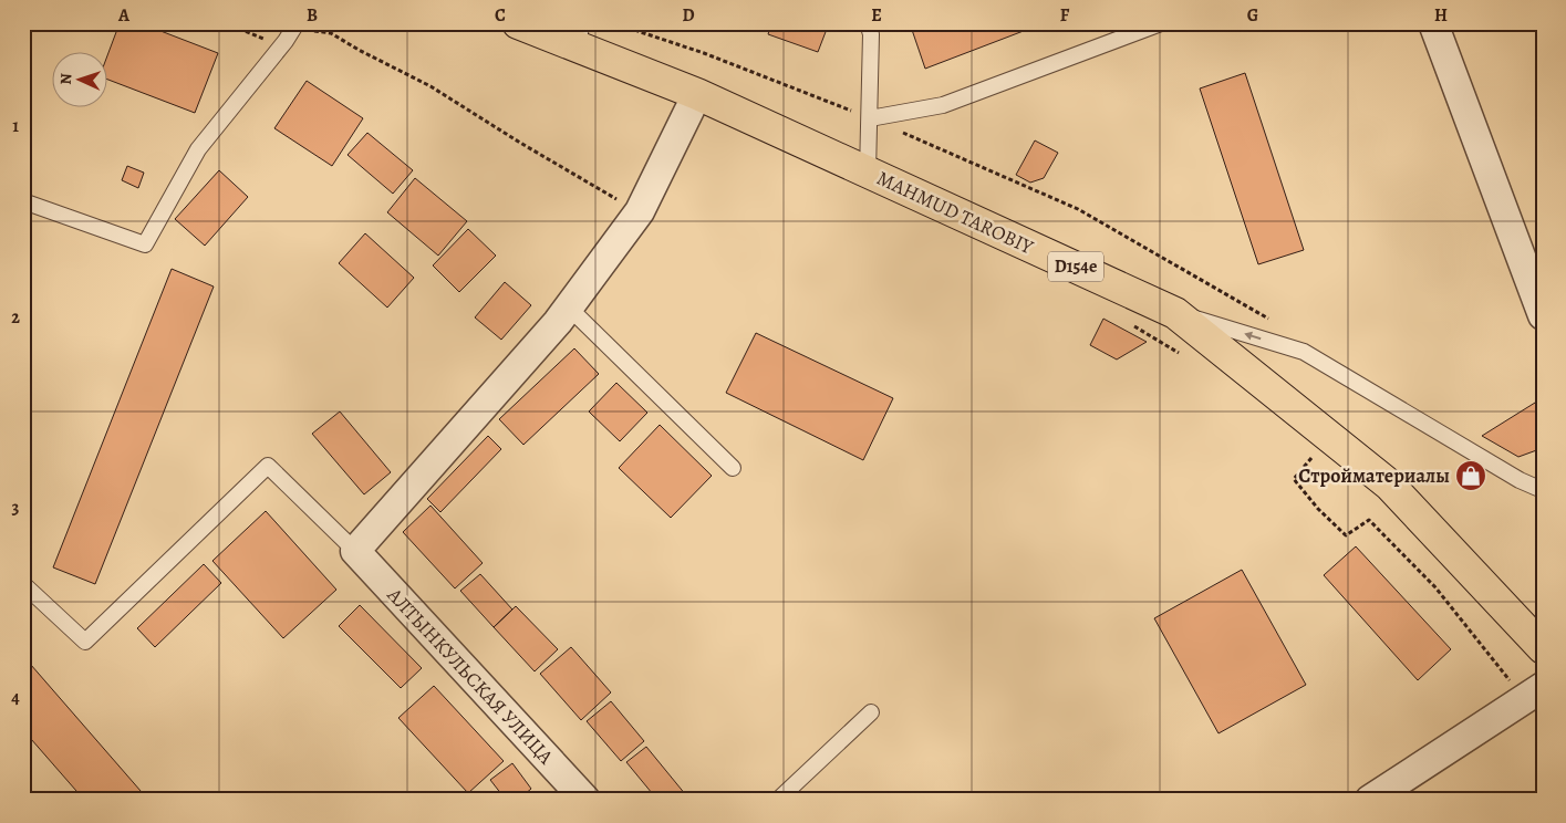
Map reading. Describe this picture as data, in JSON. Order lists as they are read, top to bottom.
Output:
{
  "streets": {
    "main road": ["MAHMUD TAROBIY", "D154e"],
    "street": ["АЛТЫНКУЛЬСКАЯ УЛИЦА"]
  },
  "places": {
    "shop": ["Стройматериалы"]
  },
  "north": "left",
  "grid": {
    "columns": [
      "A",
      "B",
      "C",
      "D",
      "E",
      "F",
      "G",
      "H"
    ],
    "rows": [
      "1",
      "2",
      "3",
      "4"
    ]
  }
}
